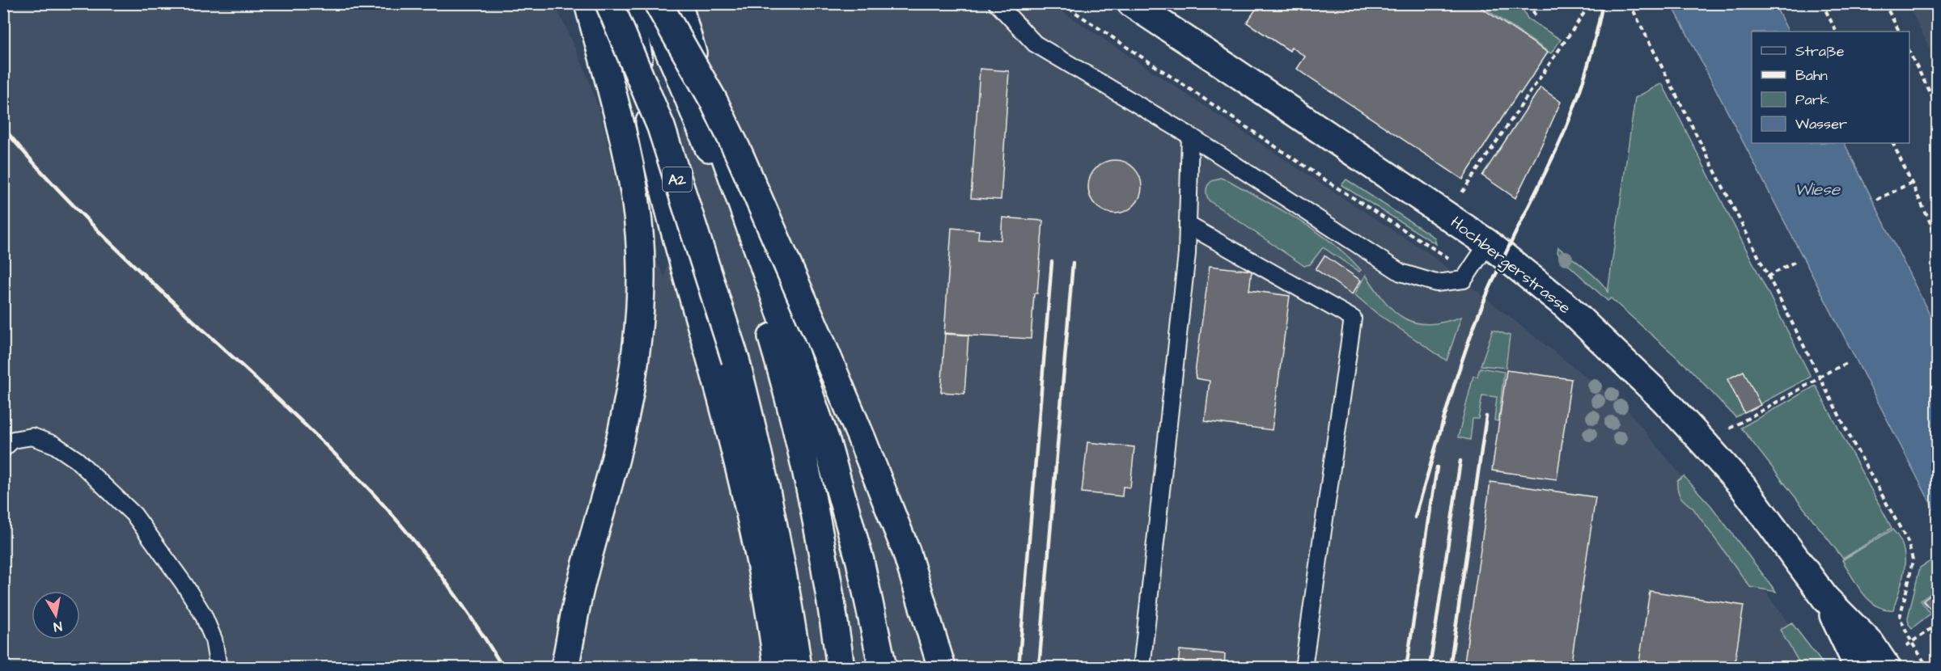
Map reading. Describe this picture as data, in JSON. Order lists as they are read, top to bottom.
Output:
{
  "streets": {
    "main road": ["A2", "Hochbergerstrasse"]
  },
  "water": ["Wiese"],
  "legend": [
    "Straße",
    "Bahn",
    "Park",
    "Wasser"
  ],
  "north": "bottom"
}
